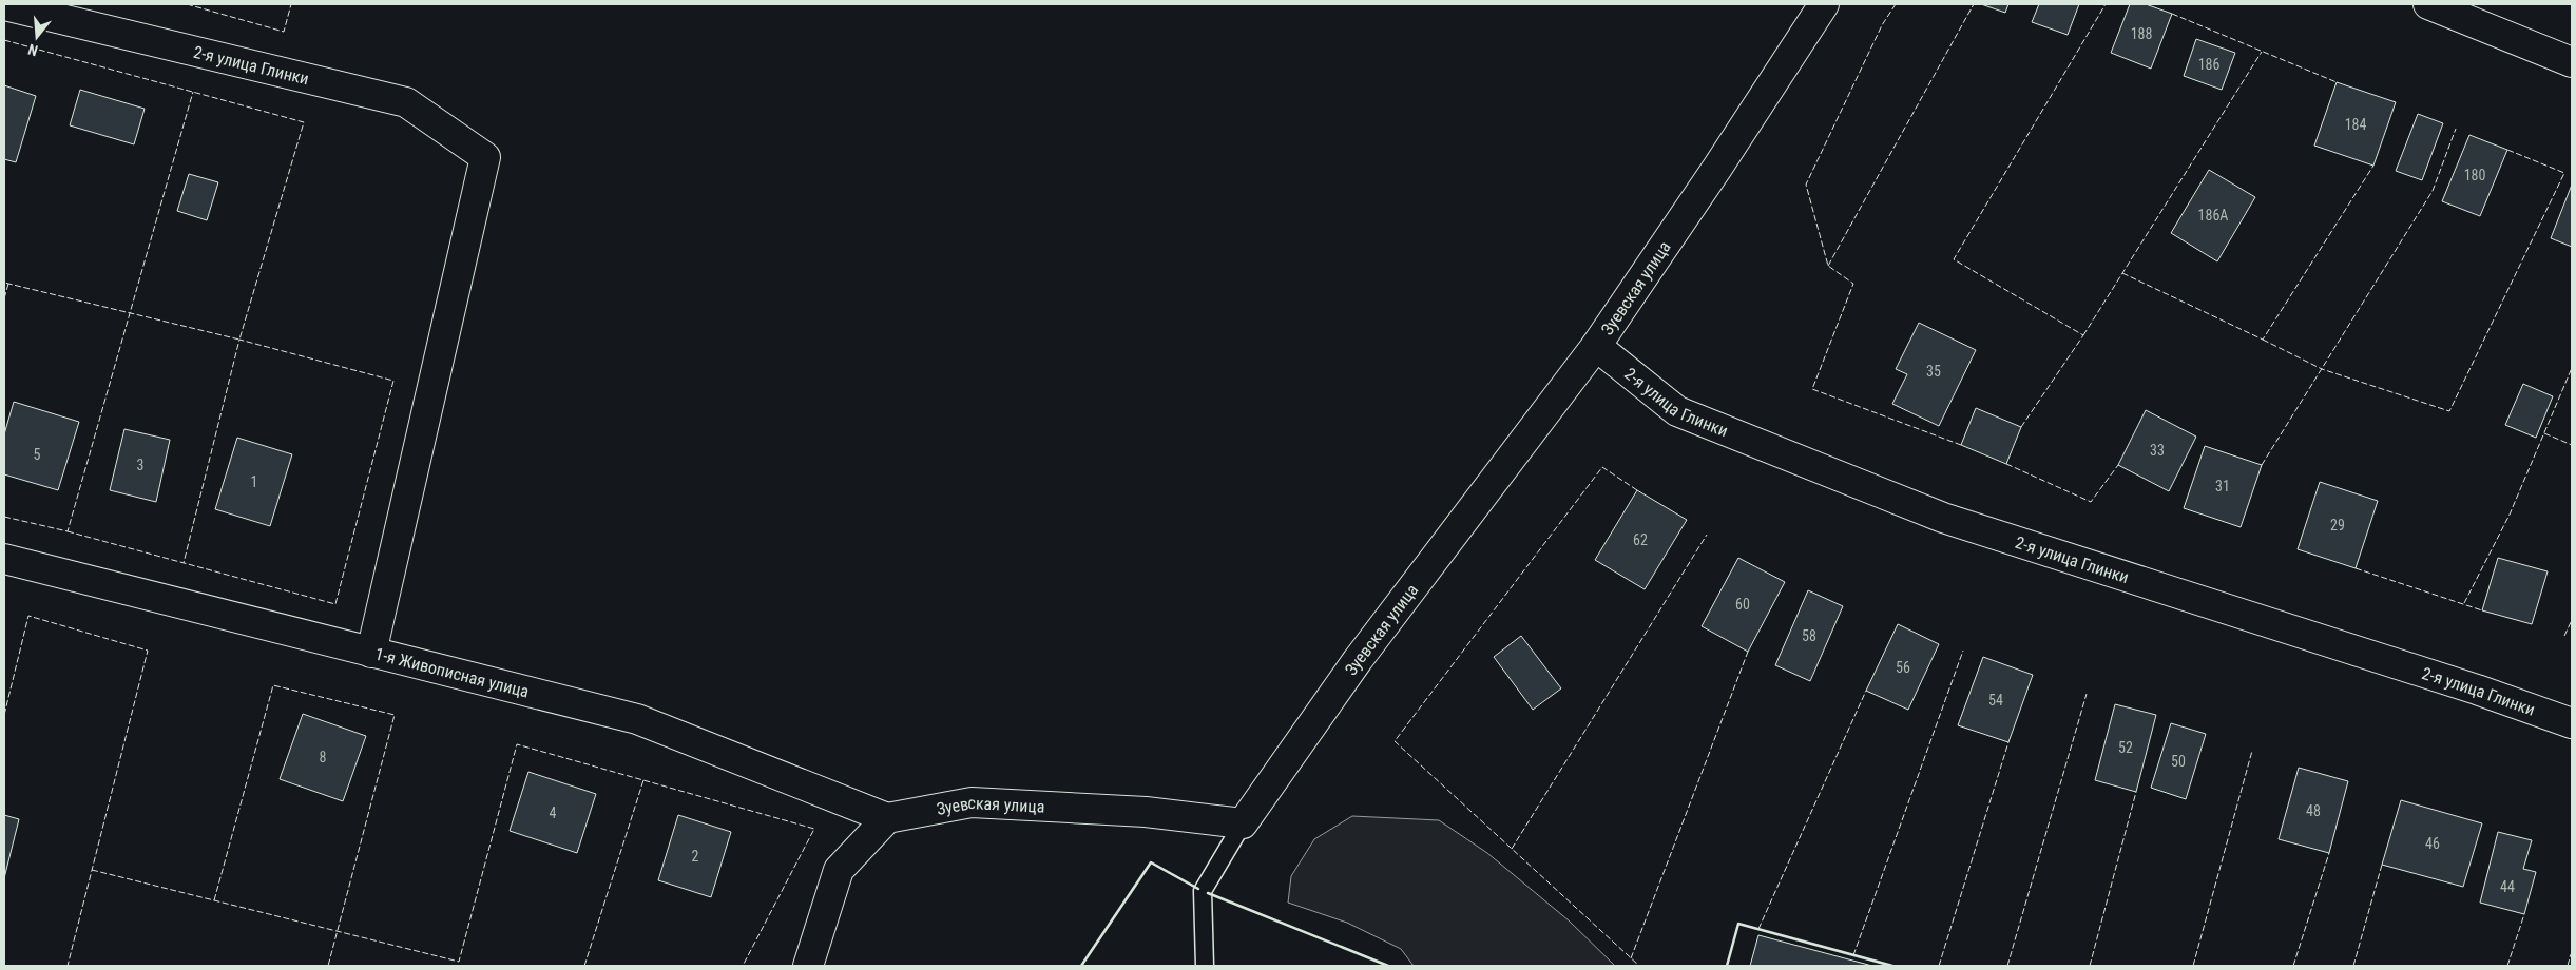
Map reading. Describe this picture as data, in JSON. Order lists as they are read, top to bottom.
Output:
{
  "streets": {
    "street": ["2-я улица Глинки", "Зуевская улица", "1-я Живописная улица"]
  },
  "crossings": [
    ["2-я улица Глинки", "Зуевская улица"],
    ["2-я улица Глинки", "1-я Живописная улица"],
    ["Зуевская улица", "1-я Живописная улица"]
  ],
  "house_numbers": [
    "188",
    "186",
    "184",
    "180",
    "186А",
    "35",
    "33",
    "5",
    "3",
    "1",
    "31",
    "29",
    "62",
    "60",
    "58",
    "56",
    "54",
    "52",
    "8",
    "50",
    "48",
    "4",
    "46",
    "2",
    "44"
  ],
  "north": "bottom"
}
